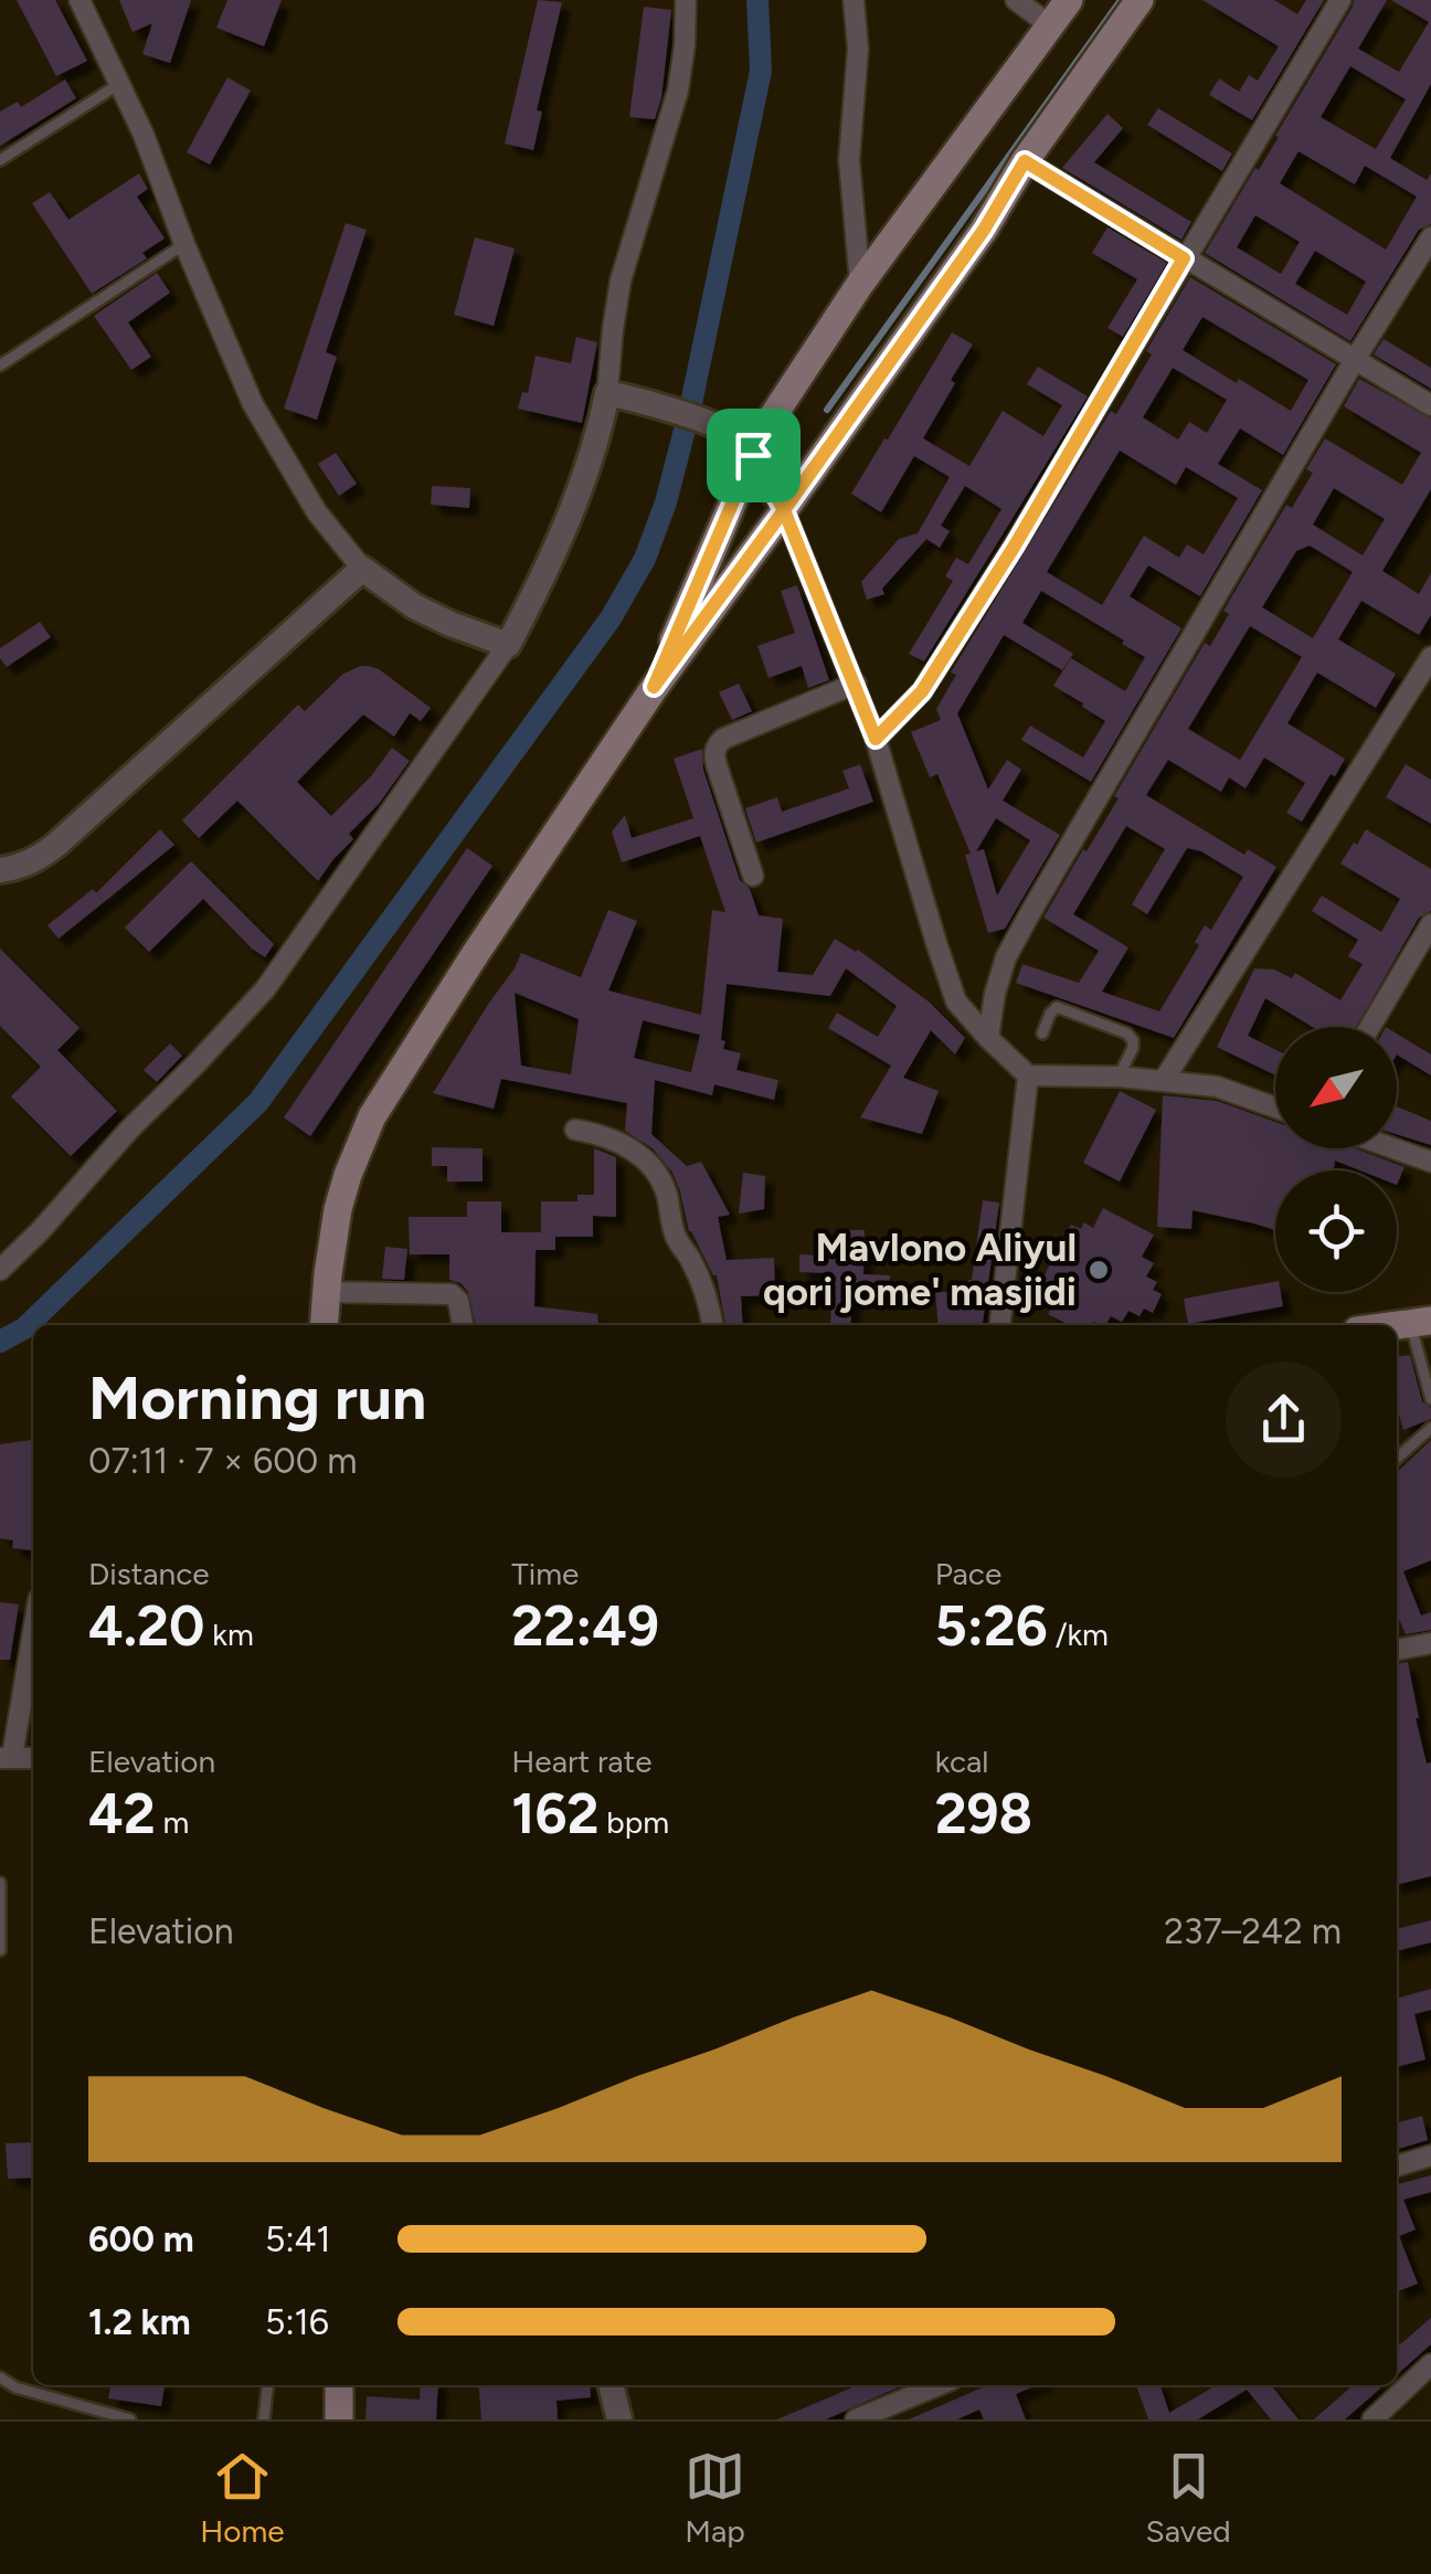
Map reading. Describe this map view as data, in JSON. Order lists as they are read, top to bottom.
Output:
{
  "places": ["Mavlono Aliyul qori jome' masjidi"],
  "north": "bottom left",
  "page": {
    "heading": ["Morning run", "07:11 · 7 × 600 m"],
    "stats": [
      ["Distance", "4.20 km"],
      ["Time", "22:49"],
      ["Pace", "5:26 /km"],
      ["Elevation", "42 m"],
      ["Heart rate", "162 bpm"],
      ["kcal", "298"]
    ],
    "chart": ["Elevation", "237–242 m"],
    "list": [
      {
        "name": "600 m",
        "note": "5:41"
      },
      {
        "name": "1.2 km",
        "note": "5:16"
      }
    ],
    "tabs": ["Home", "Map", "Saved"]
  }
}
